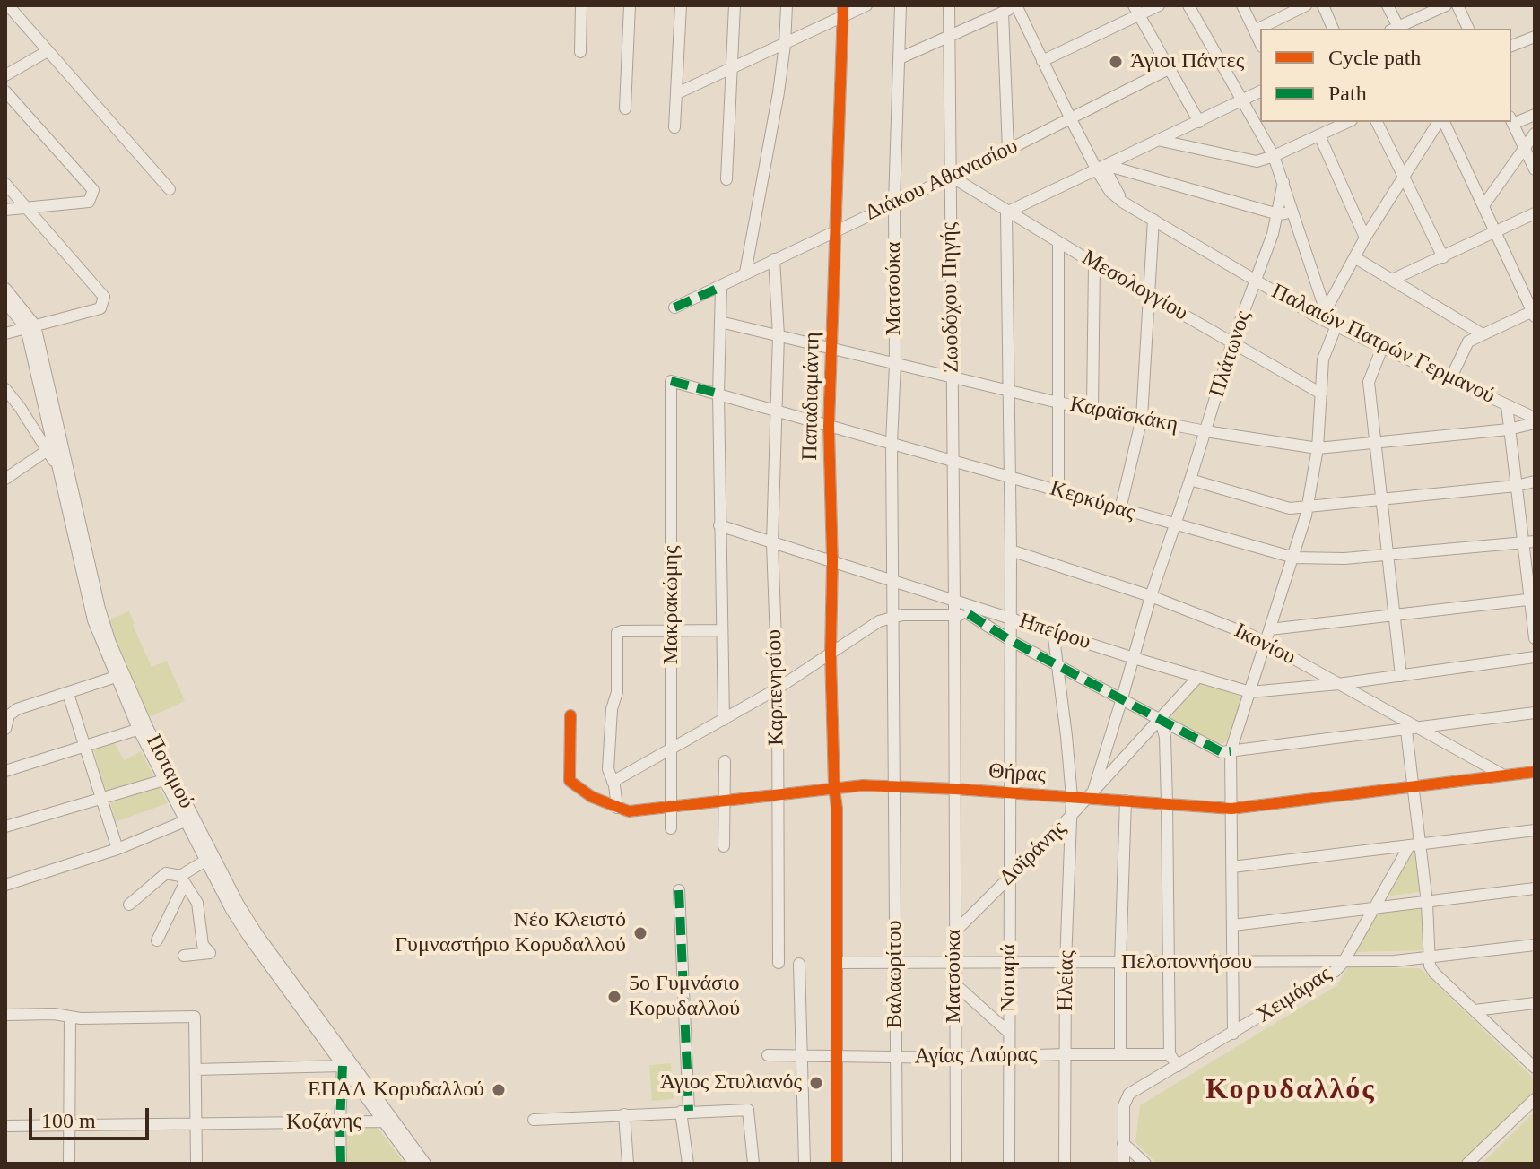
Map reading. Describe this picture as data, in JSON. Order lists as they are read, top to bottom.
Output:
{
  "streets": {
    "street": [
      "Διάκου Αθανασίου",
      "Μεσολογγίου",
      "Ματσούκα",
      "Ζωοδόχου Πηγής",
      "Παλαιών Πατρών Γερμανού",
      "Πλάτωνος",
      "Παπαδιαμάντη",
      "Καραϊσκάκη",
      "Κερκύρας",
      "Μακρακώμης",
      "Ηπείρου",
      "Ικονίου",
      "Καρπενησίου",
      "Ποταμού",
      "Θήρας",
      "Δοϊράνης",
      "Πελοποννήσου",
      "Βαλαωρίτου",
      "Νοταρά",
      "Ηλείας",
      "Χειμάρας",
      "Αγίας Λαύρας",
      "Κοζάνης"
    ]
  },
  "crossings": [
    ["Διάκου Αθανασίου", "Μεσολογγίου"],
    ["Διάκου Αθανασίου", "Ματσούκα"],
    ["Διάκου Αθανασίου", "Ζωοδόχου Πηγής"],
    ["Διάκου Αθανασίου", "Παλαιών Πατρών Γερμανού"],
    ["Διάκου Αθανασίου", "Παπαδιαμάντη"],
    ["Διάκου Αθανασίου", "Καρπενησίου"],
    ["Μεσολογγίου", "Ζωοδόχου Πηγής"],
    ["Μεσολογγίου", "Πλάτωνος"],
    ["Μεσολογγίου", "Νοταρά"],
    ["Ματσούκα", "Ζωοδόχου Πηγής"],
    ["Ματσούκα", "Καραϊσκάκη"],
    ["Ματσούκα", "Κερκύρας"],
    ["Ματσούκα", "Ηπείρου"],
    ["Ματσούκα", "Θήρας"],
    ["Ματσούκα", "Δοϊράνης"],
    ["Ματσούκα", "Πελοποννήσου"],
    ["Ματσούκα", "Βαλαωρίτου"],
    ["Ματσούκα", "Αγίας Λαύρας"],
    ["Ζωοδόχου Πηγής", "Καραϊσκάκη"],
    ["Ζωοδόχου Πηγής", "Κερκύρας"],
    ["Ζωοδόχου Πηγής", "Ηπείρου"],
    ["Παλαιών Πατρών Γερμανού", "Πλάτωνος"],
    ["Παλαιών Πατρών Γερμανού", "Καραϊσκάκη"],
    ["Πλάτωνος", "Καραϊσκάκη"],
    ["Πλάτωνος", "Κερκύρας"],
    ["Πλάτωνος", "Ηπείρου"],
    ["Πλάτωνος", "Ικονίου"],
    ["Πλάτωνος", "Θήρας"],
    ["Πλάτωνος", "Δοϊράνης"],
    ["Παπαδιαμάντη", "Καραϊσκάκη"],
    ["Παπαδιαμάντη", "Κερκύρας"],
    ["Παπαδιαμάντη", "Ηπείρου"],
    ["Παπαδιαμάντη", "Θήρας"],
    ["Παπαδιαμάντη", "Πελοποννήσου"],
    ["Παπαδιαμάντη", "Αγίας Λαύρας"],
    ["Καραϊσκάκη", "Καρπενησίου"],
    ["Καραϊσκάκη", "Νοταρά"],
    ["Κερκύρας", "Μακρακώμης"],
    ["Κερκύρας", "Καρπενησίου"],
    ["Κερκύρας", "Νοταρά"],
    ["Μακρακώμης", "Θήρας"],
    ["Ηπείρου", "Ικονίου"],
    ["Ηπείρου", "Καρπενησίου"],
    ["Ηπείρου", "Δοϊράνης"],
    ["Ηπείρου", "Νοταρά"],
    ["Ηπείρου", "Ηλείας"],
    ["Ικονίου", "Θήρας"],
    ["Ικονίου", "Νοταρά"],
    ["Καρπενησίου", "Θήρας"],
    ["Ποταμού", "Κοζάνης"],
    ["Θήρας", "Δοϊράνης"],
    ["Θήρας", "Βαλαωρίτου"],
    ["Θήρας", "Νοταρά"],
    ["Θήρας", "Ηλείας"],
    ["Δοϊράνης", "Νοταρά"],
    ["Δοϊράνης", "Ηλείας"],
    ["Πελοποννήσου", "Βαλαωρίτου"],
    ["Πελοποννήσου", "Νοταρά"],
    ["Πελοποννήσου", "Ηλείας"],
    ["Πελοποννήσου", "Χειμάρας"],
    ["Βαλαωρίτου", "Αγίας Λαύρας"],
    ["Νοταρά", "Αγίας Λαύρας"],
    ["Ηλείας", "Αγίας Λαύρας"]
  ],
  "districts": ["Κορυδαλλός"],
  "places": [
    "Άγιοι Πάντες",
    "Νέο Κλειστό Γυμναστήριο Κορυδαλλού",
    "5ο Γυμνάσιο Κορυδαλλού",
    "Άγιος Στυλιανός",
    "ΕΠΑΛ Κορυδαλλού"
  ],
  "legend": ["Cycle path", "Path"],
  "scale_bar": "100 m"
}
